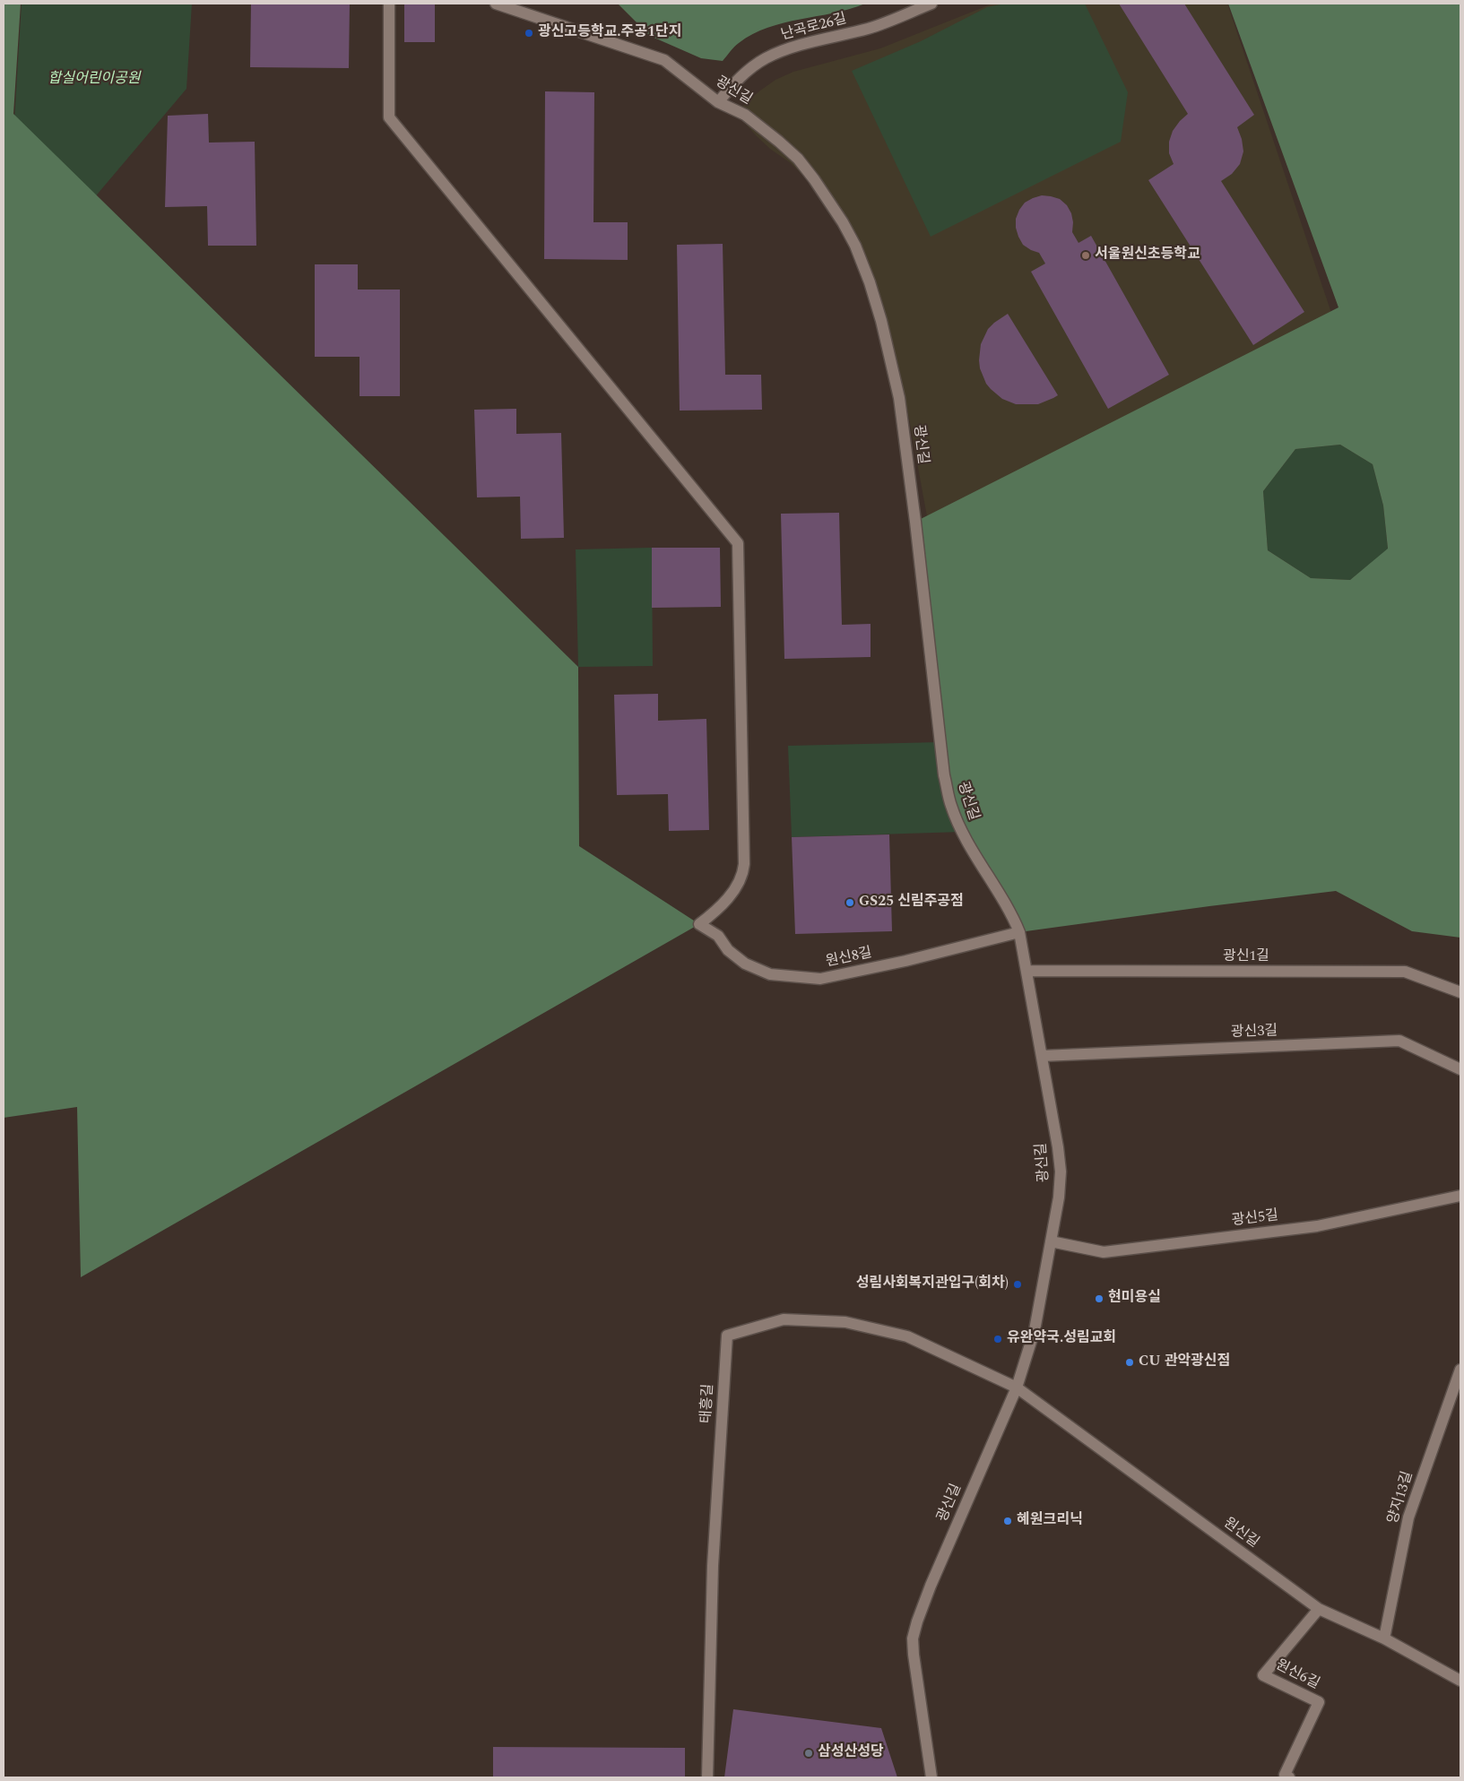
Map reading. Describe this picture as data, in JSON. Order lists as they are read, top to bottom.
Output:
{
  "streets": {
    "street": [
      "난곡로26길",
      "광신길",
      "광신1길",
      "원신8길",
      "광신3길",
      "광신5길",
      "태흥길",
      "양지13길",
      "원신길",
      "원신6길"
    ]
  },
  "crossings": [
    ["난곡로26길", "광신길"],
    ["광신길", "광신1길"],
    ["광신길", "원신8길"],
    ["광신길", "광신3길"],
    ["광신길", "광신5길"],
    ["광신길", "태흥길"],
    ["광신길", "원신길"],
    ["태흥길", "원신길"],
    ["양지13길", "원신길"],
    ["원신길", "원신6길"]
  ],
  "parks": ["합실어린이공원"],
  "places": [
    "광신고등학교.주공1단지",
    "서울원신초등학교",
    "GS25 신림주공점",
    "성림사회복지관입구(회차)",
    "현미용실",
    "유완약국.성림교회",
    "CU 관악광신점",
    "혜원크리닉",
    "삼성산성당"
  ]
}
